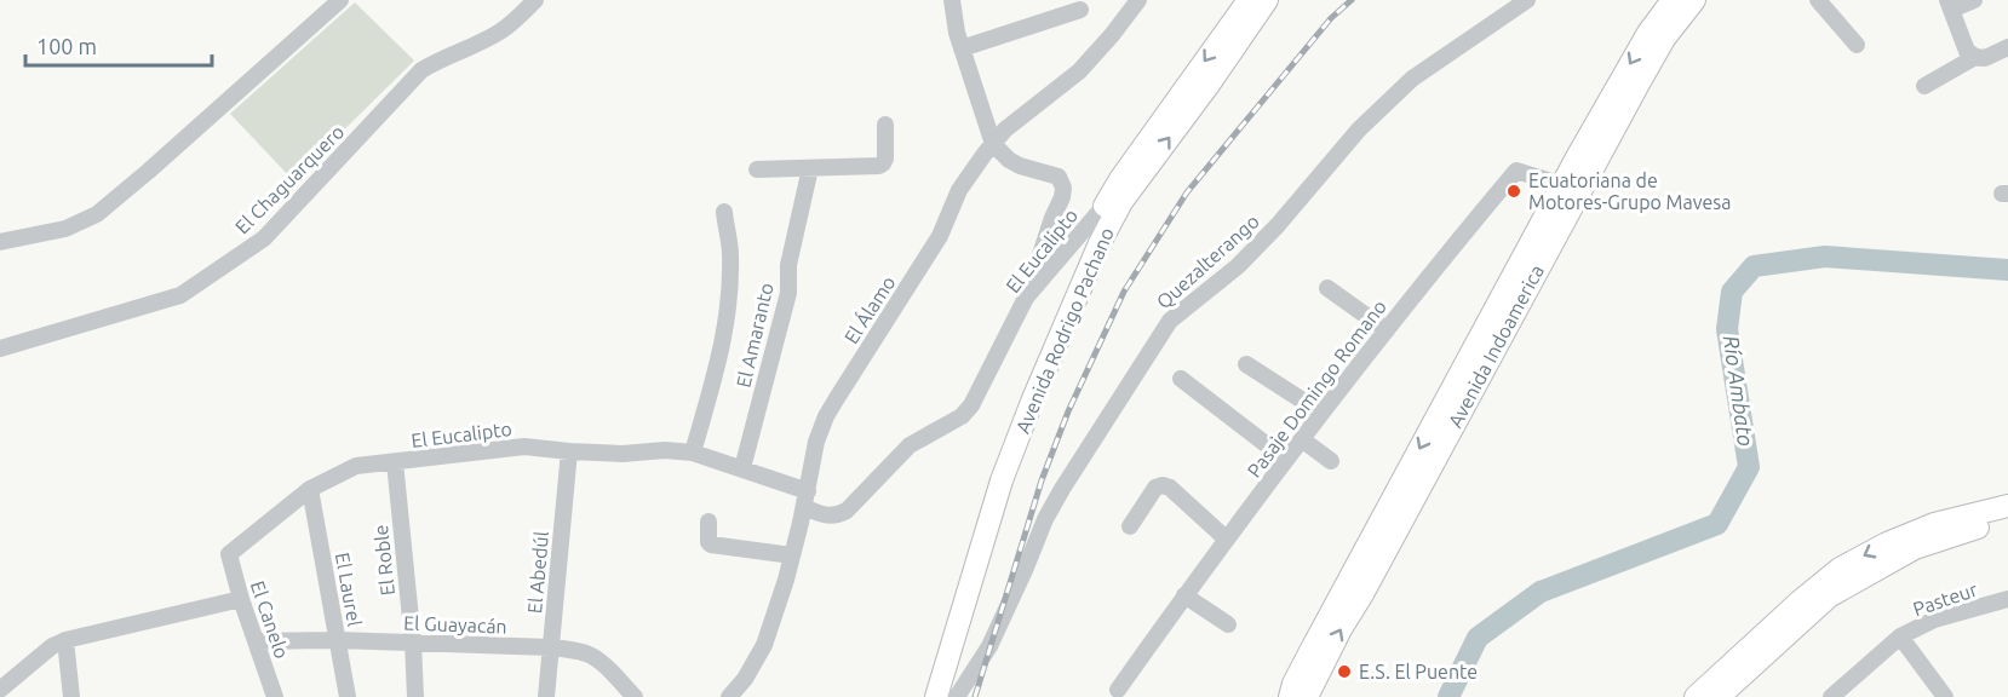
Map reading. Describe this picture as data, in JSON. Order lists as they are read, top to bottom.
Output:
{
  "streets": {
    "main road": ["Avenida Rodrigo Pachano", "Avenida Indoamerica"],
    "street": [
      "El Chaguarquero",
      "El Eucalipto",
      "Quezalterango",
      "El Álamo",
      "El Amaranto",
      "Pasaje Domingo Romano",
      "El Roble",
      "El Abedúl",
      "El Laurel",
      "Pasteur",
      "El Canelo",
      "El Guayacán"
    ]
  },
  "crossings": [
    ["El Eucalipto", "El Álamo"],
    ["El Eucalipto", "Avenida Rodrigo Pachano"],
    ["El Eucalipto", "El Amaranto"],
    ["El Eucalipto", "El Roble"],
    ["El Eucalipto", "El Abedúl"],
    ["El Eucalipto", "El Laurel"],
    ["El Eucalipto", "El Canelo"],
    ["Avenida Indoamerica", "Pasaje Domingo Romano"],
    ["El Roble", "El Guayacán"],
    ["El Abedúl", "El Guayacán"],
    ["El Laurel", "El Guayacán"],
    ["El Canelo", "El Guayacán"]
  ],
  "water": ["Río Ambato"],
  "places": ["Ecuatoriana de Motores-Grupo Mavesa", "E.S. El Puente"],
  "scale_bar": "100 m"
}
